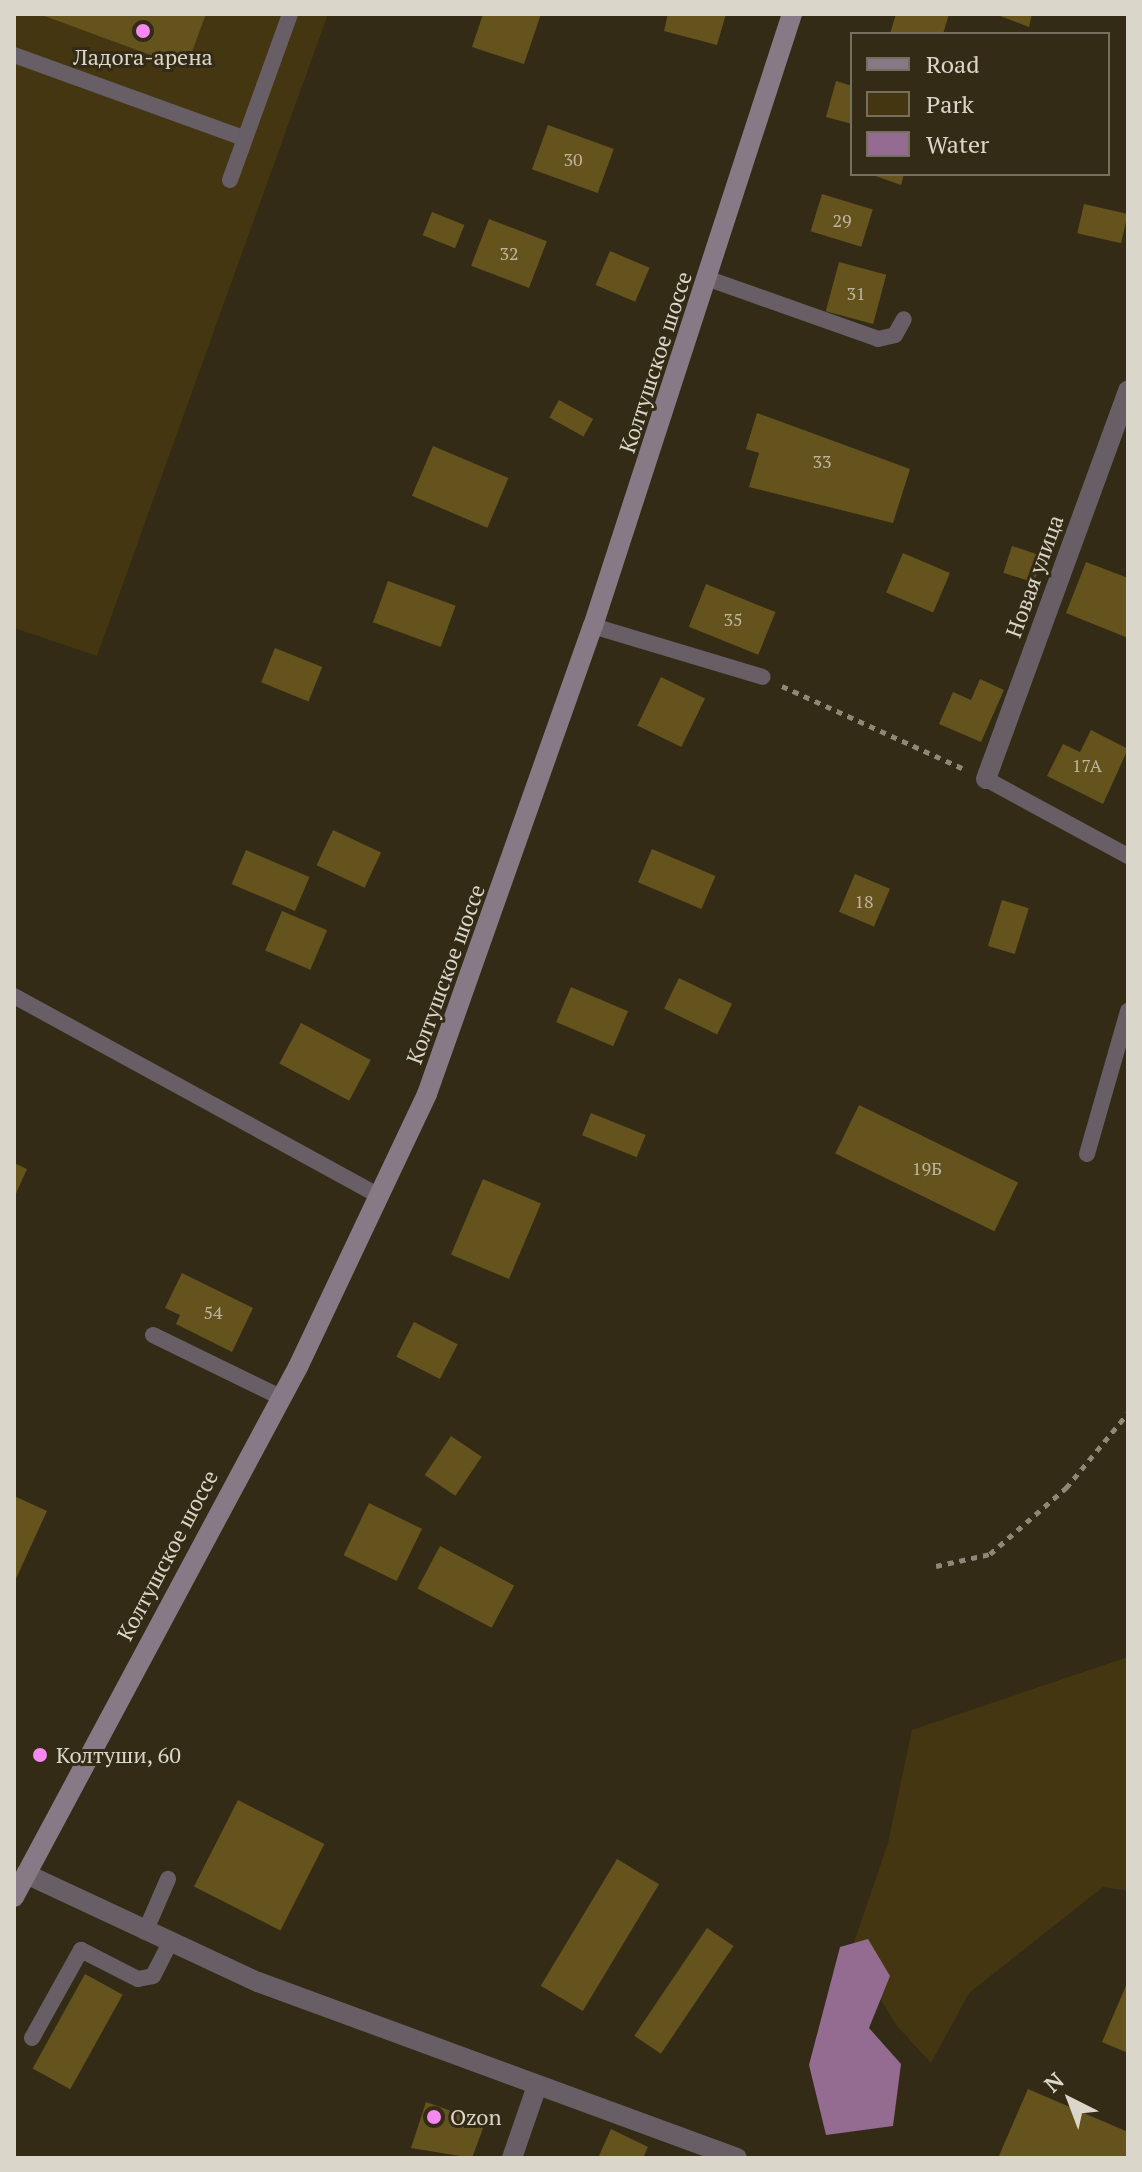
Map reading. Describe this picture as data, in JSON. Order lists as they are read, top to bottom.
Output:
{
  "streets": {
    "main road": ["Колтушское шоссе"],
    "street": ["Новая улица"]
  },
  "places": ["Ладога-арена", "Колтуши, 60", "Ozon"],
  "house_numbers": [
    "30",
    "29",
    "32",
    "31",
    "33",
    "35",
    "17А",
    "18",
    "19Б",
    "54"
  ],
  "legend": ["Road", "Park", "Water"],
  "north": "top left"
}
